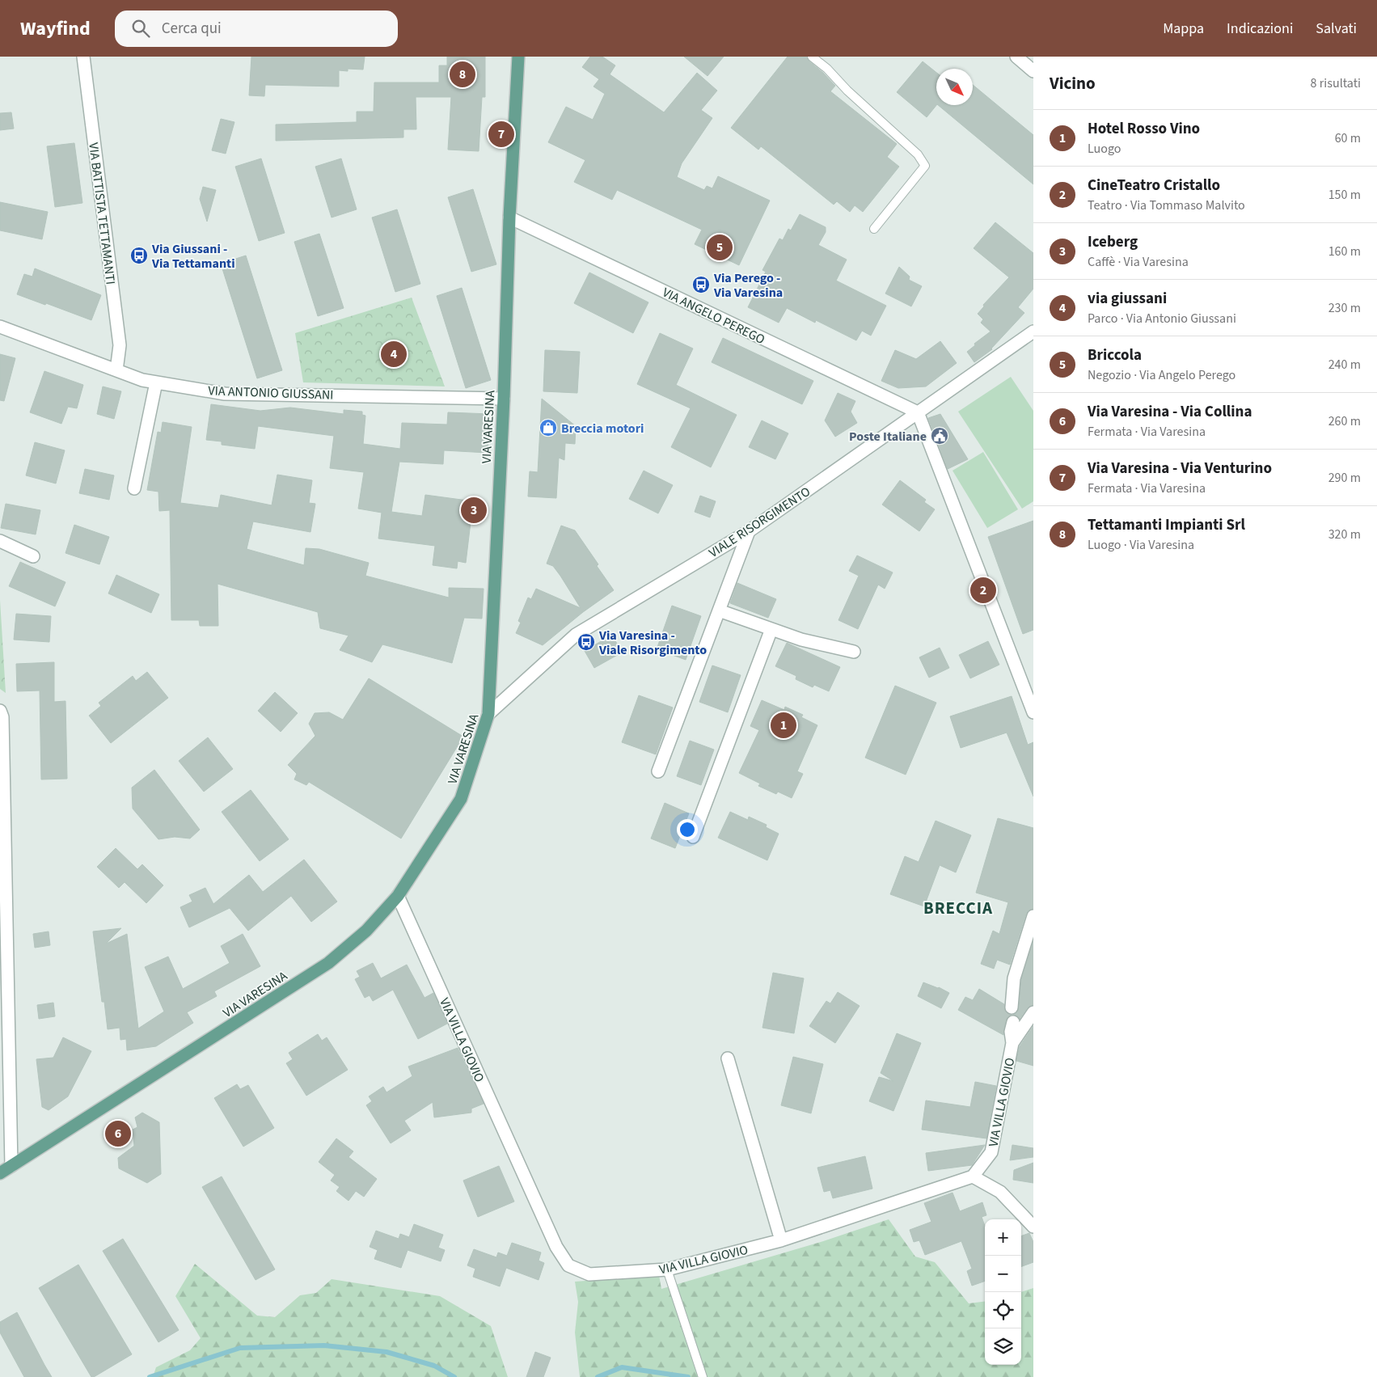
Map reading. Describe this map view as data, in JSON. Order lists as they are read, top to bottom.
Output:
{
  "streets": {
    "main road": ["VIA VARESINA"],
    "street": [
      "VIA BATTISTA TETTAMANTI",
      "VIA ANGELO PEREGO",
      "VIA ANTONIO GIUSSANI",
      "VIALE RISORGIMENTO",
      "VIA VILLA GIOVIO"
    ]
  },
  "crossings": [
    ["VIA BATTISTA TETTAMANTI", "VIA ANTONIO GIUSSANI"],
    ["VIA ANGELO PEREGO", "VIA VARESINA"],
    ["VIA ANGELO PEREGO", "VIALE RISORGIMENTO"],
    ["VIA ANTONIO GIUSSANI", "VIA VARESINA"],
    ["VIA VARESINA", "VIALE RISORGIMENTO"],
    ["VIA VARESINA", "VIA VILLA GIOVIO"]
  ],
  "districts": ["BRECCIA"],
  "places": {
    "bus stop": ["Via Giussani - Via Tettamanti", "Via Perego - Via Varesina", "Via Varesina - Viale Risorgimento"],
    "shop": ["Breccia motori"],
    "public building": ["Poste Italiane"]
  },
  "north": "bottom right",
  "page": {
    "header": "Wayfind",
    "search": "Cerca qui",
    "nav": ["Mappa", "Indicazioni", "Salvati"],
    "heading": ["Vicino", "8 risultati"],
    "pins": [
      "8",
      "7",
      "5",
      "4",
      "3",
      "2",
      "1",
      "6"
    ],
    "list": [
      {
        "mark": "1",
        "name": "Hotel Rosso Vino",
        "note": "Luogo",
        "value": "60 m"
      },
      {
        "mark": "2",
        "name": "CineTeatro Cristallo",
        "note": "Teatro · Via Tommaso Malvito",
        "value": "150 m"
      },
      {
        "mark": "3",
        "name": "Iceberg",
        "note": "Caffè · Via Varesina",
        "value": "160 m"
      },
      {
        "mark": "4",
        "name": "via giussani",
        "note": "Parco · Via Antonio Giussani",
        "value": "230 m"
      },
      {
        "mark": "5",
        "name": "Briccola",
        "note": "Negozio · Via Angelo Perego",
        "value": "240 m"
      },
      {
        "mark": "6",
        "name": "Via Varesina - Via Collina",
        "note": "Fermata · Via Varesina",
        "value": "260 m"
      },
      {
        "mark": "7",
        "name": "Via Varesina - Via Venturino",
        "note": "Fermata · Via Varesina",
        "value": "290 m"
      },
      {
        "mark": "8",
        "name": "Tettamanti Impianti Srl",
        "note": "Luogo · Via Varesina",
        "value": "320 m"
      }
    ],
    "map_buttons": ["+", "−"]
  }
}
